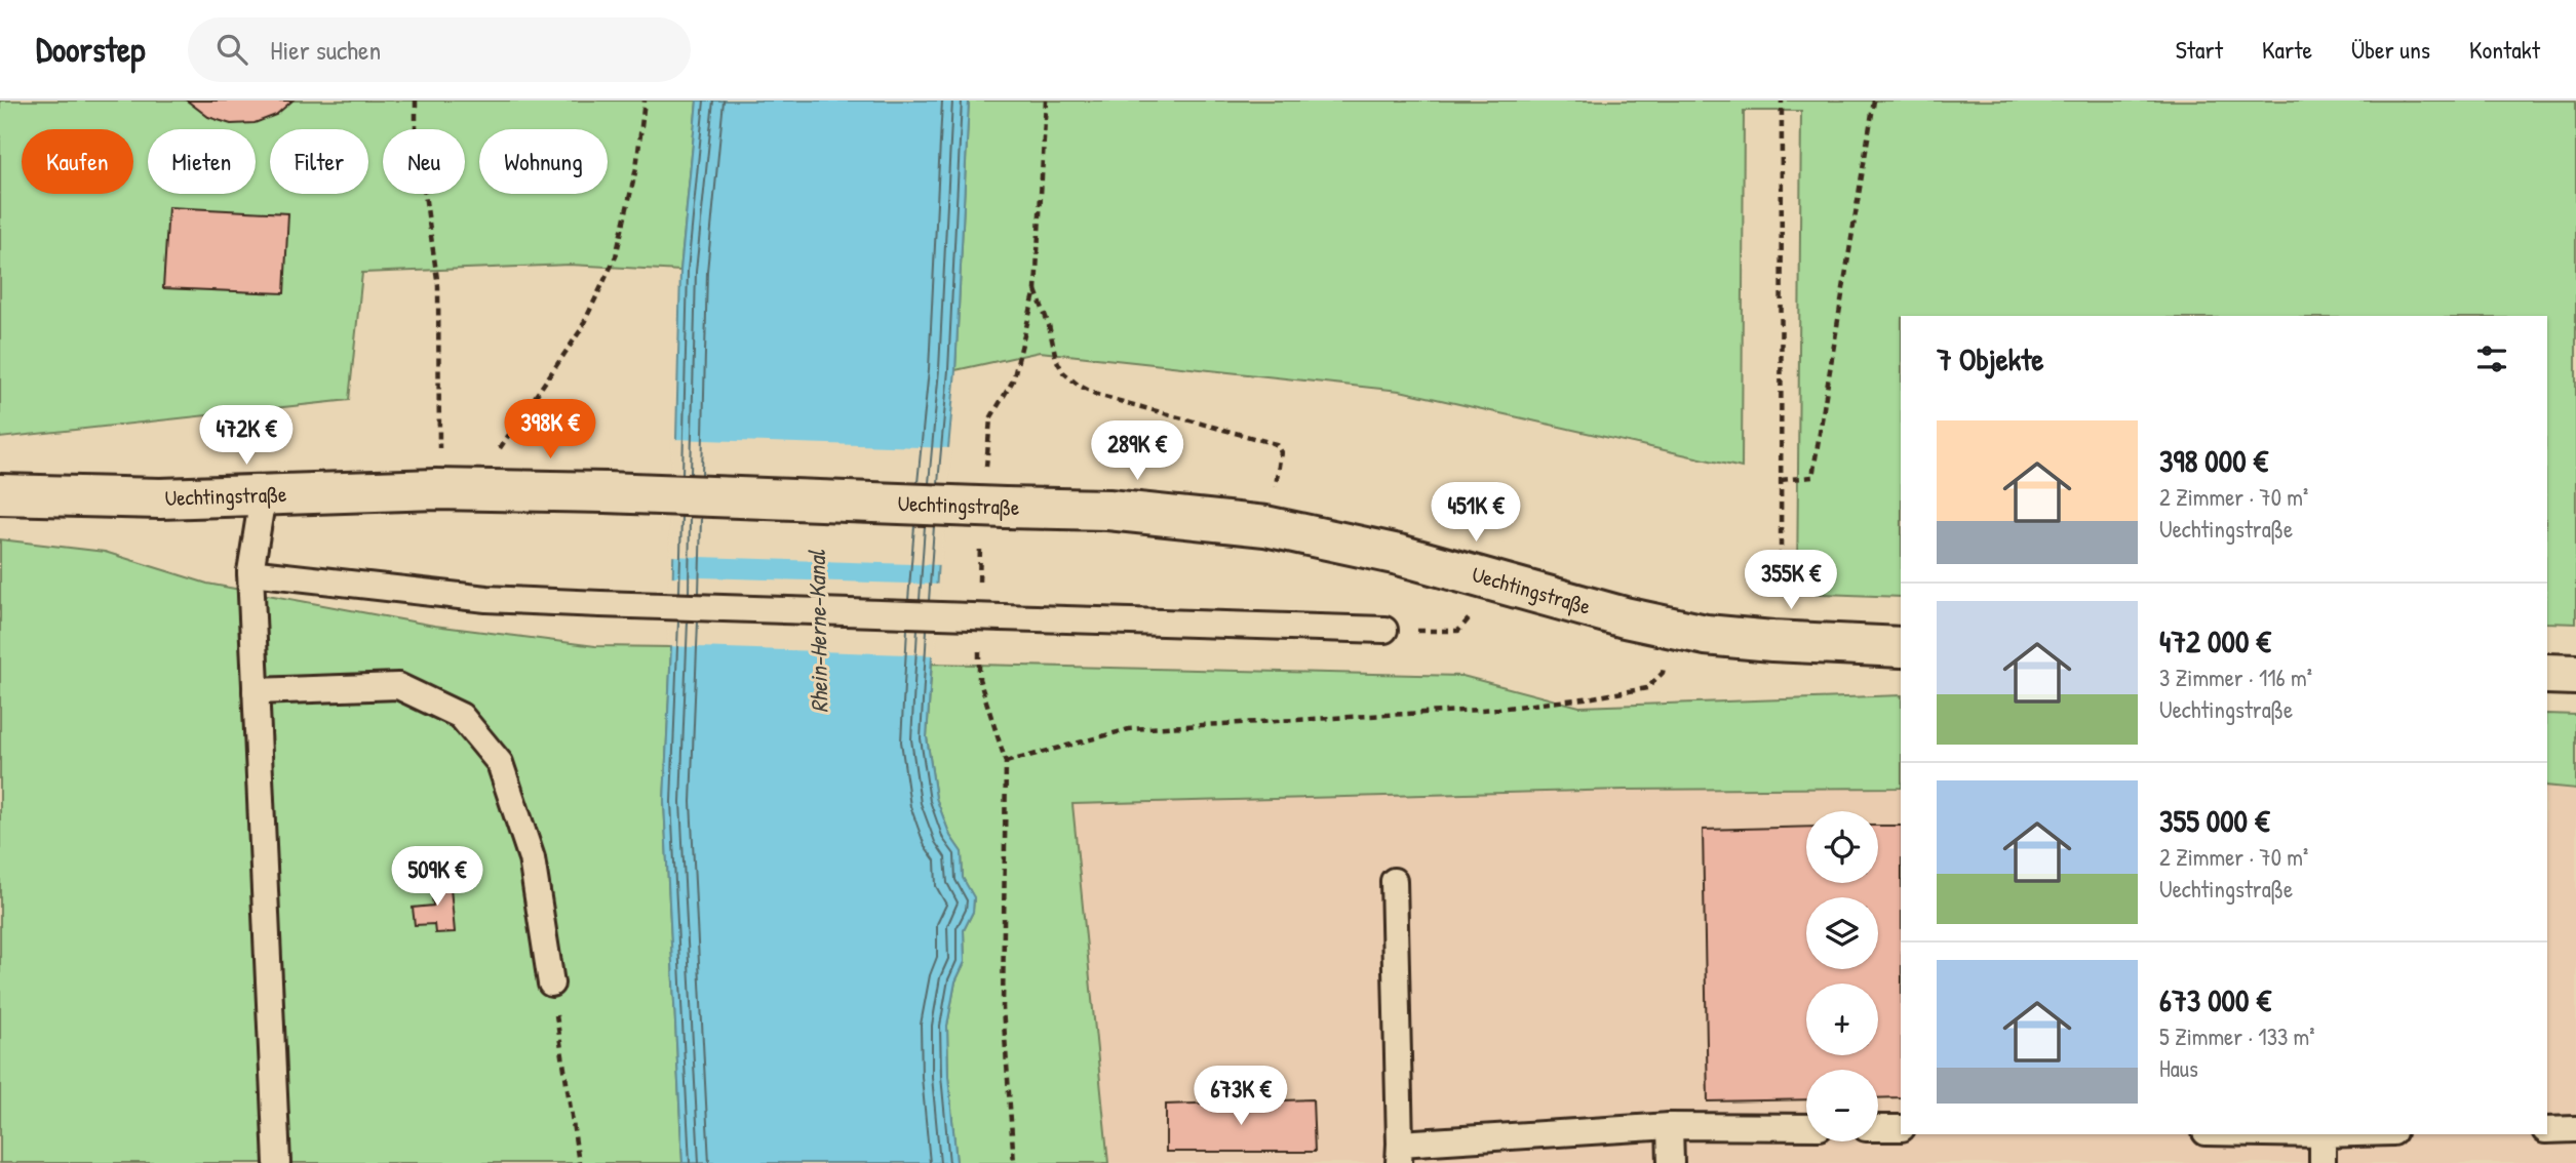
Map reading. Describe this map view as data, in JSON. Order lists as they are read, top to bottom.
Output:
{
  "streets": {
    "main road": ["Uechtingstraße"]
  },
  "water": ["Rhein-Herne-Kanal"],
  "page": {
    "header": "Doorstep",
    "search": "Hier suchen",
    "nav": [
      "Start",
      "Karte",
      "Über uns",
      "Kontakt"
    ],
    "chip": [
      "Kaufen",
      "Mieten",
      "Filter",
      "Neu",
      "Wohnung"
    ],
    "heading": "7 Objekte",
    "price": [
      "398K €",
      "472K €",
      "289K €",
      "451K €",
      "355K €",
      "509K €",
      "673K €"
    ],
    "list": [
      {
        "name": "398 000 €",
        "note": "2 Zimmer · 70 m² · Uechtingstraße"
      },
      {
        "name": "472 000 €",
        "note": "3 Zimmer · 116 m² · Uechtingstraße"
      },
      {
        "name": "355 000 €",
        "note": "2 Zimmer · 70 m² · Uechtingstraße"
      },
      {
        "name": "673 000 €",
        "note": "5 Zimmer · 133 m² · Haus"
      }
    ],
    "map_buttons": ["+", "−"]
  }
}
